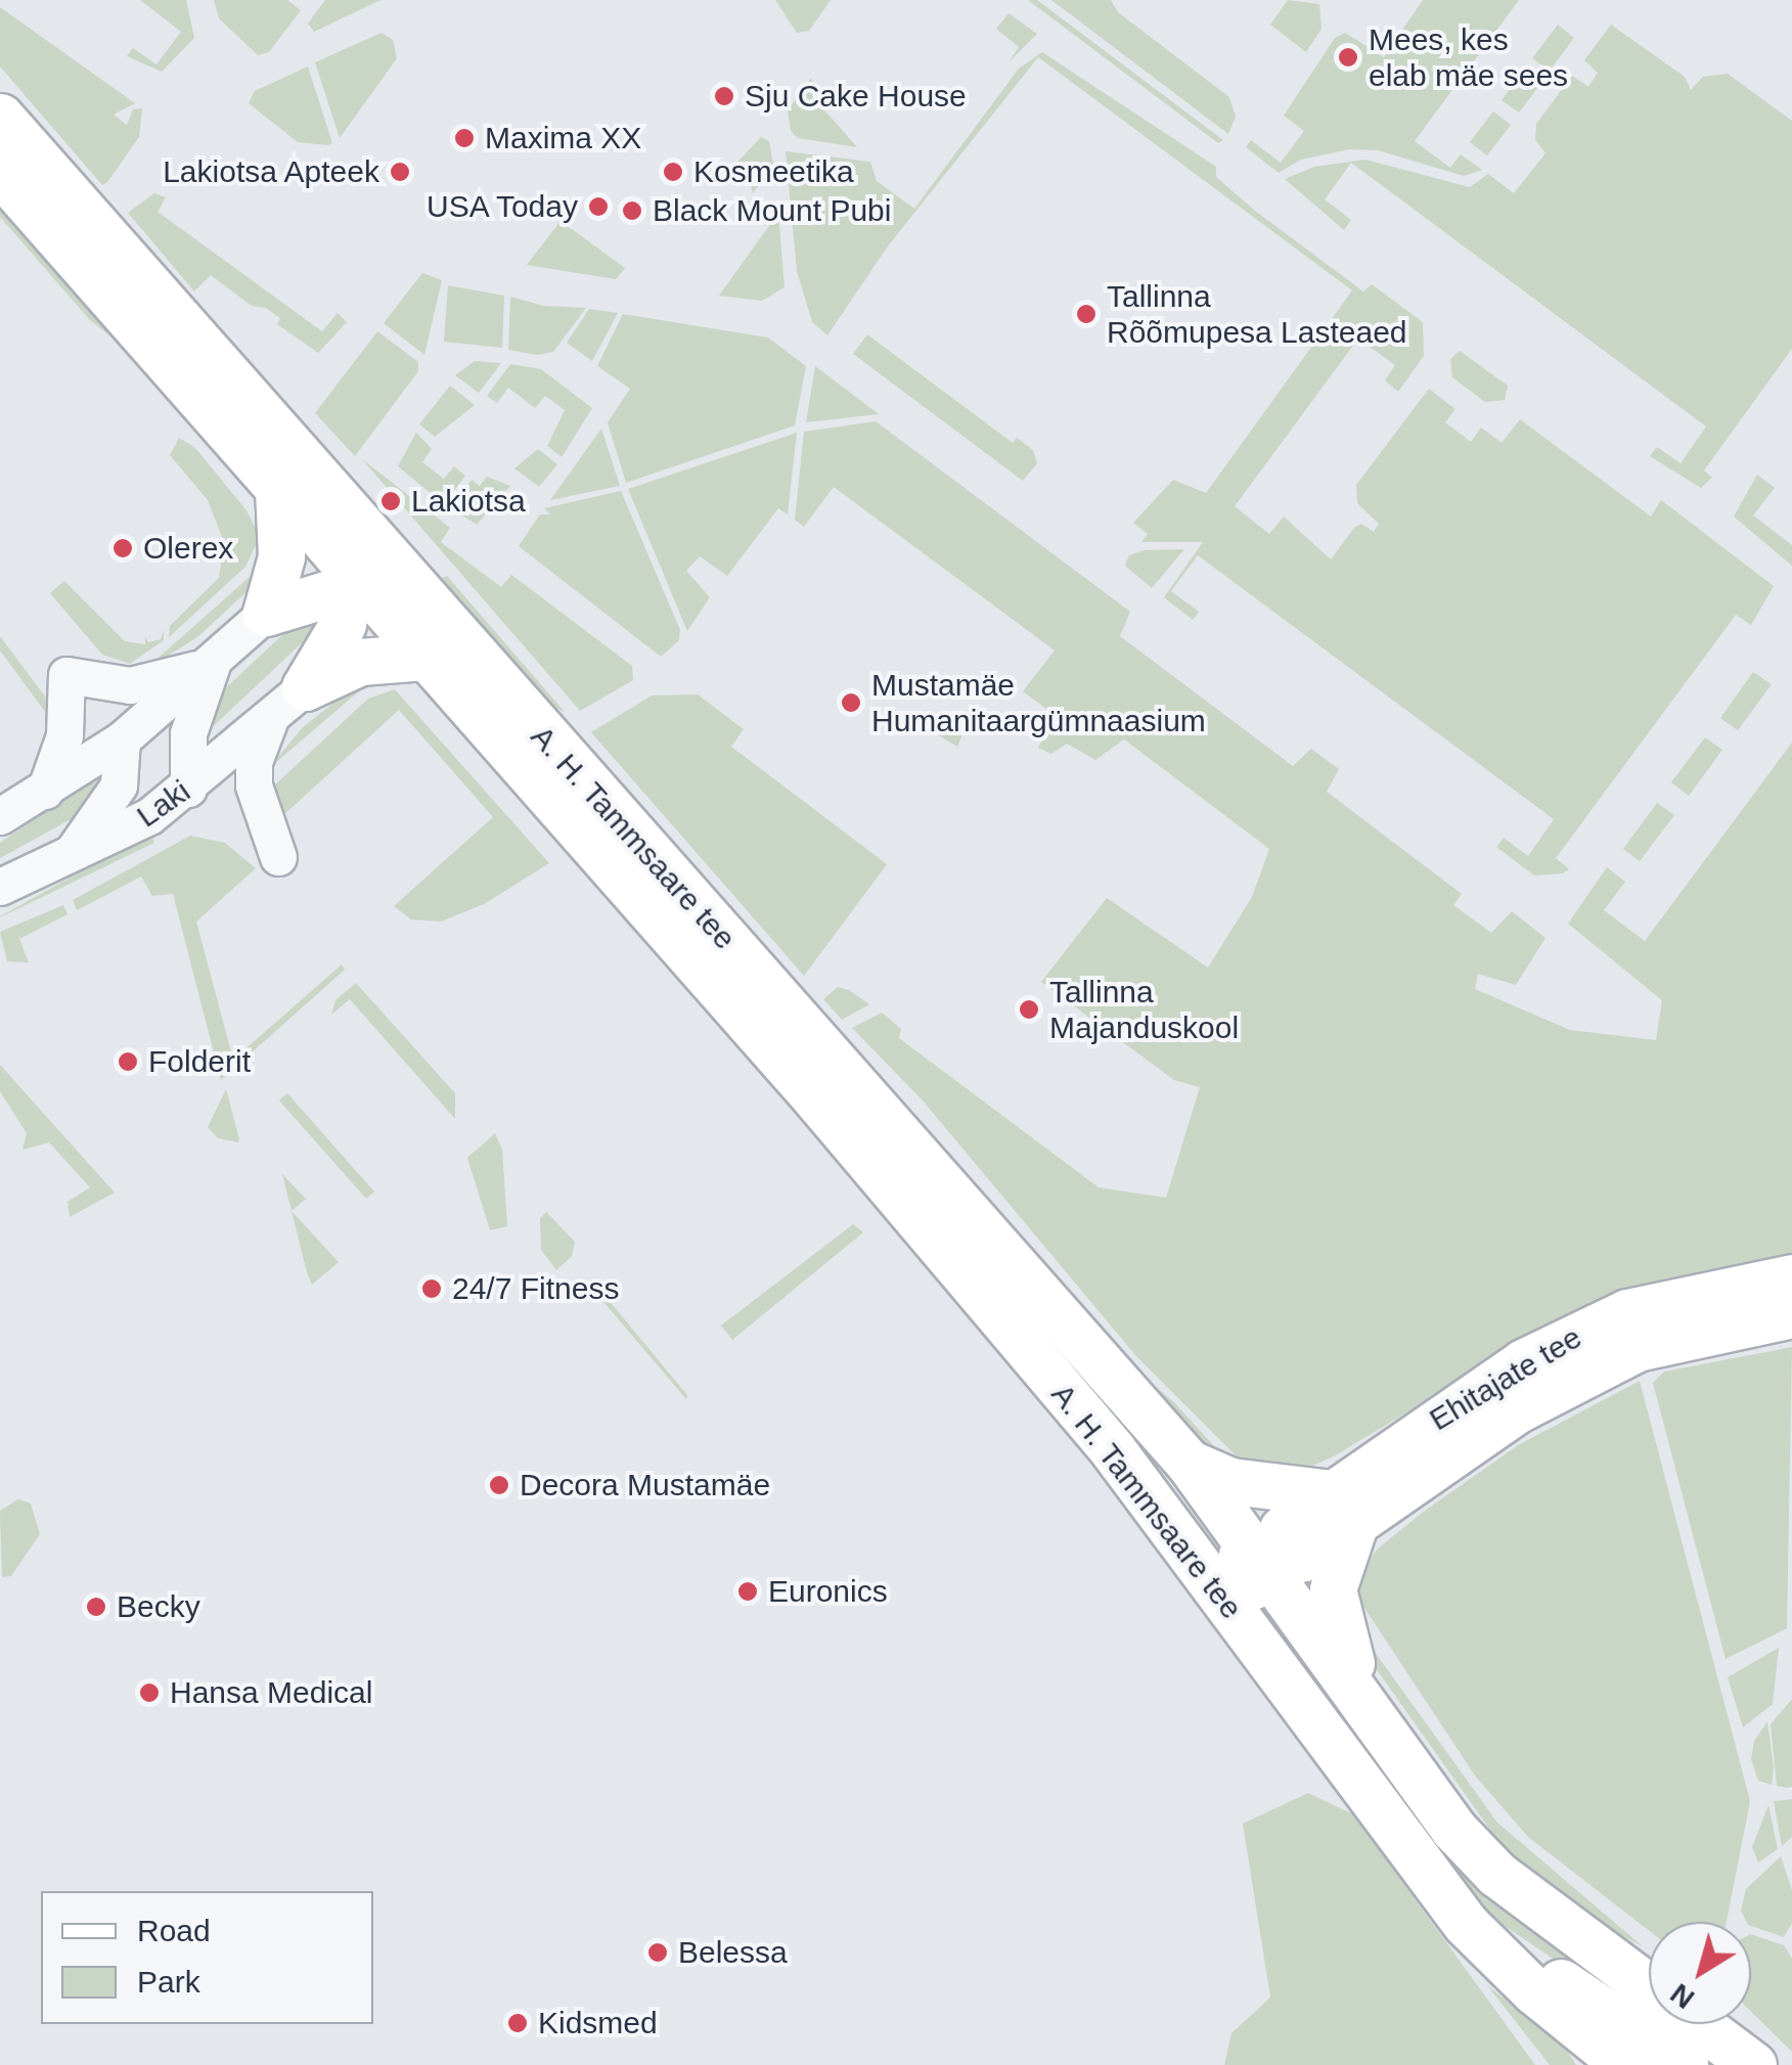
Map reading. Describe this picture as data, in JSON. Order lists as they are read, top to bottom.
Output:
{
  "streets": {
    "main road": ["A. H. Tammsaare tee", "Ehitajate tee"],
    "street": ["Laki"]
  },
  "crossings": [
    ["A. H. Tammsaare tee", "Ehitajate tee"]
  ],
  "places": [
    "Mees, kes elab mäe sees",
    "Sju Cake House",
    "Maxima XX",
    "Lakiotsa Apteek",
    "Kosmeetika",
    "USA Today",
    "Black Mount Pubi",
    "Tallinna Rõõmupesa Lasteaed",
    "Lakiotsa",
    "Olerex",
    "Mustamäe Humanitaargümnaasium",
    "Tallinna Majanduskool",
    "Folderit",
    "24/7 Fitness",
    "Decora Mustamäe",
    "Euronics",
    "Becky",
    "Hansa Medical",
    "Belessa",
    "Kidsmed"
  ],
  "legend": ["Road", "Park"],
  "north": "bottom left"
}
